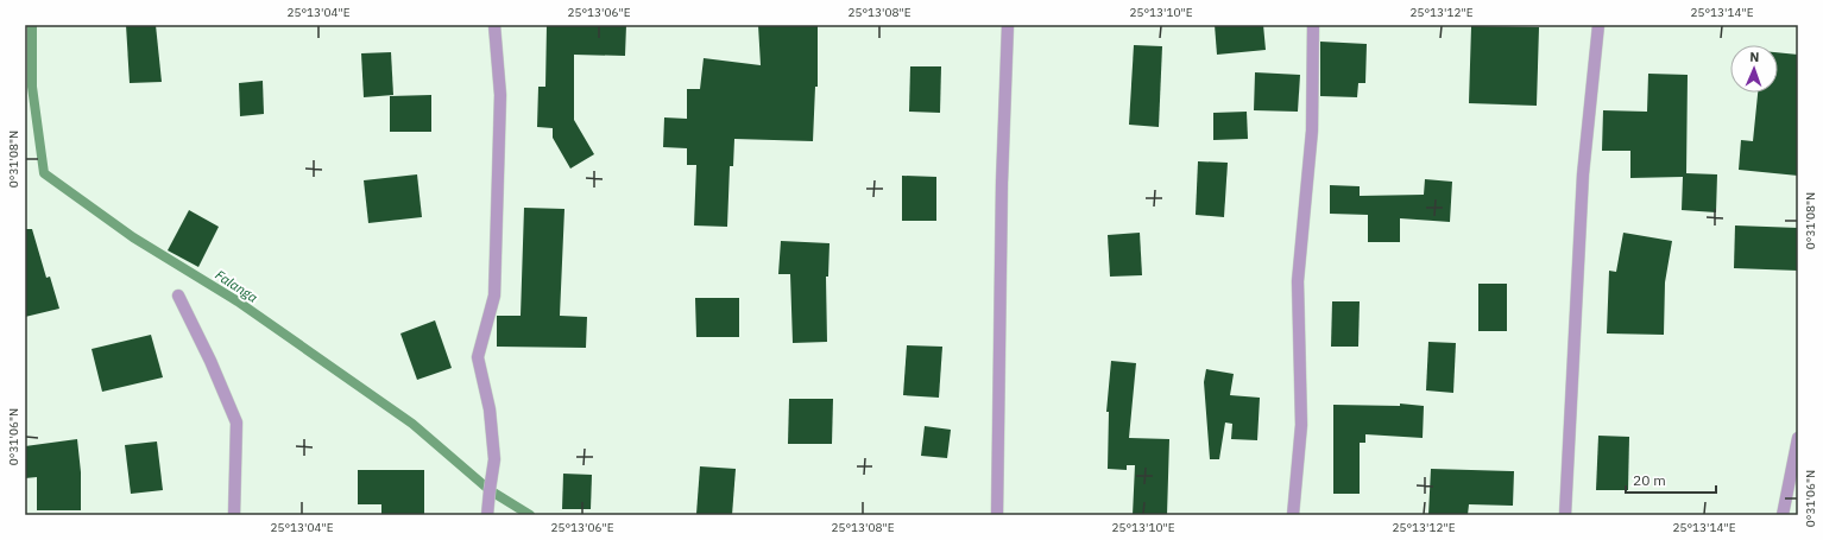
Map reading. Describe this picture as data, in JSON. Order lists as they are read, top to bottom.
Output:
{
  "water": ["Falanga"],
  "scale_bar": "20 m",
  "north": "top",
  "coordinates": [
    "25°13'04\"E",
    "25°13'06\"E",
    "25°13'08\"E",
    "25°13'10\"E",
    "25°13'12\"E",
    "25°13'14\"E",
    "0°31'08\"N",
    "0°31'06\"N"
  ]
}
